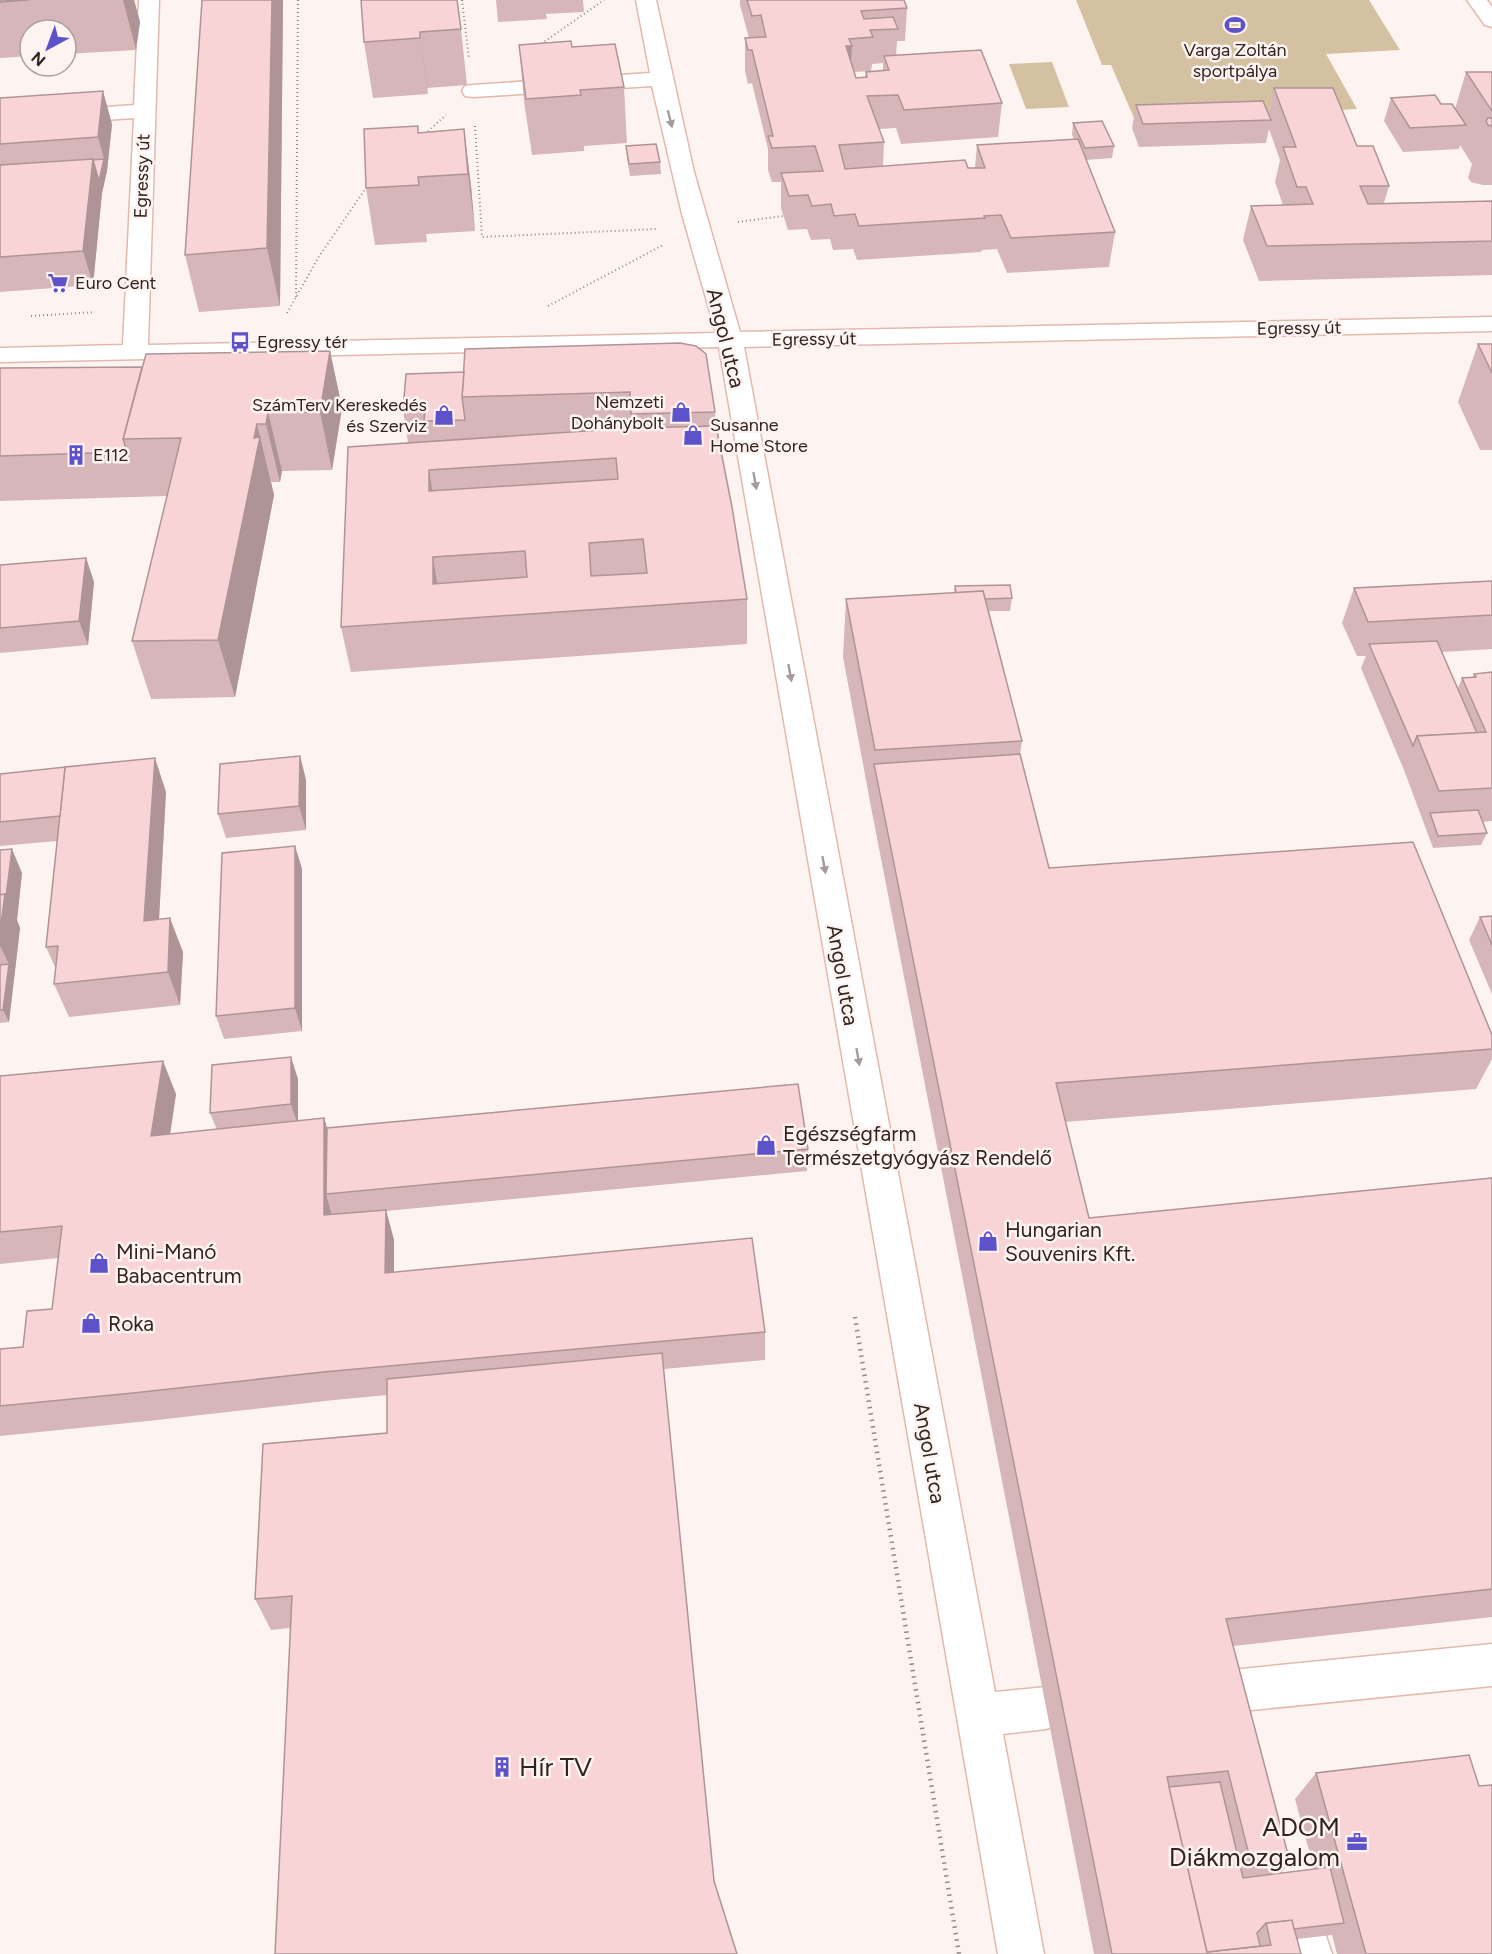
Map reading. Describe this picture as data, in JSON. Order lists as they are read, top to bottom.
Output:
{
  "streets": {
    "street": ["Egressy út", "Angol utca"]
  },
  "crossings": [
    ["Egressy út", "Angol utca"]
  ],
  "one_way": ["Angol utca"],
  "places": {
    "sports": ["Varga Zoltán sportpálya"],
    "supermarket": ["Euro Cent"],
    "bus stop": ["Egressy tér"],
    "shop": [
      "Nemzeti Dohánybolt",
      "SzámTerv Kereskedés és Szerviz",
      "Susanne Home Store",
      "Egészségfarm Természetgyógyász Rendelő",
      "Hungarian Souvenirs Kft.",
      "Mini-Manó Babacentrum",
      "Roka"
    ],
    "building": ["E112", "Hír TV"],
    "office": ["ADOM Diákmozgalom"]
  },
  "north": "bottom left"
}
